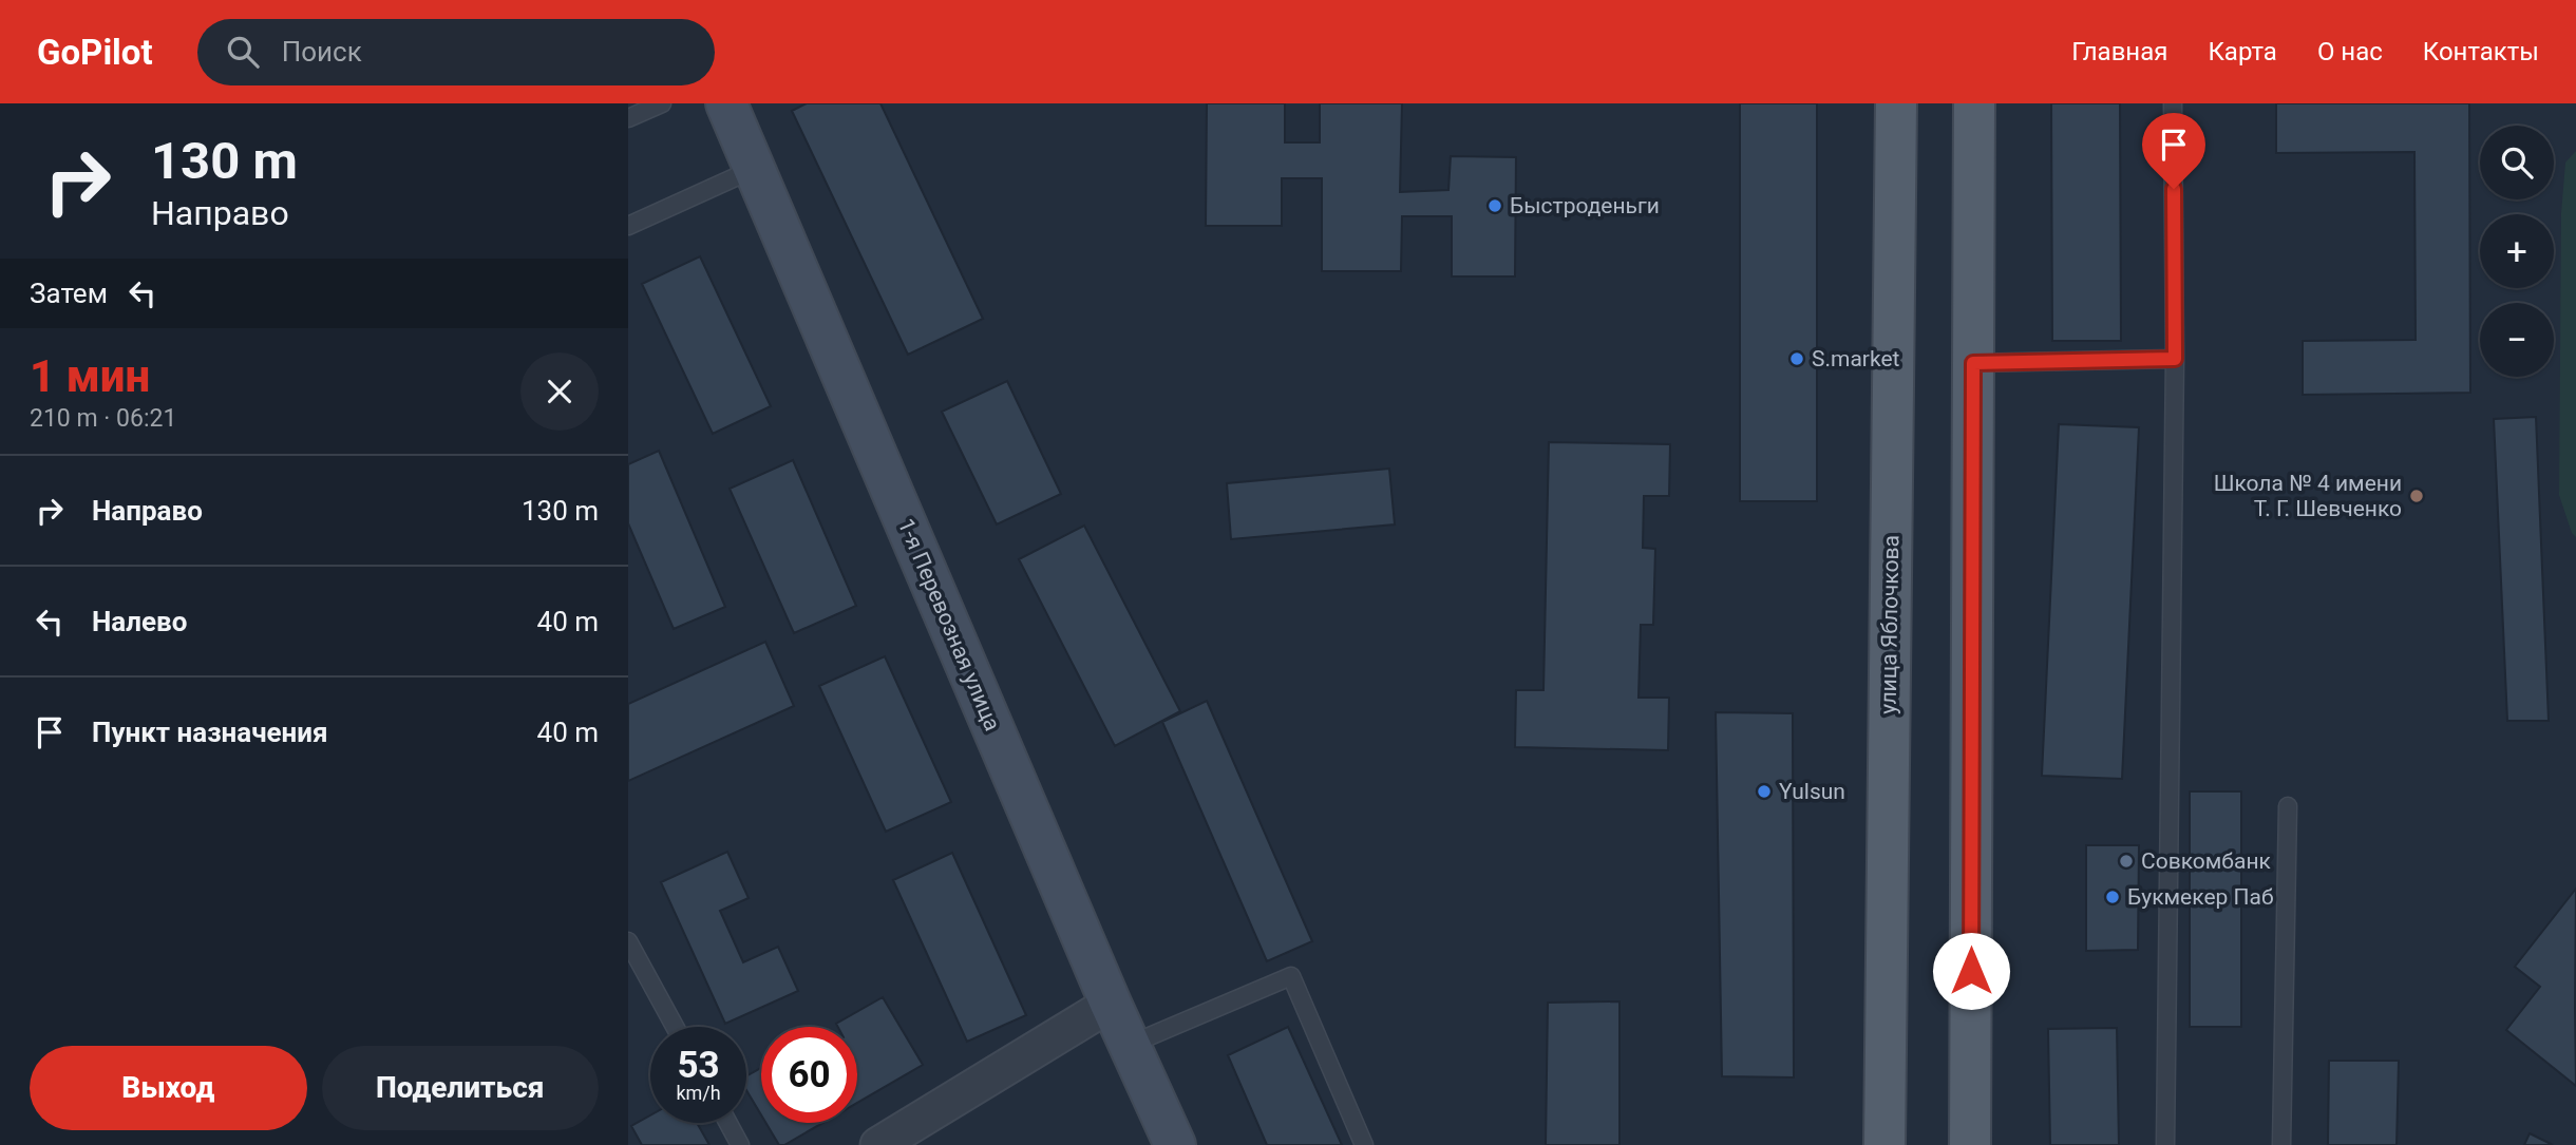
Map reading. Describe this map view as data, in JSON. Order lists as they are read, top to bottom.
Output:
{
  "streets": {
    "main road": ["1-я Перевозная улица", "улица Яблочкова"]
  },
  "places": [
    "Быстроденьги",
    "S.market",
    "Школа № 4 имени Т. Г. Шевченко",
    "Yulsun",
    "Совкомбанк",
    "Букмекер Паб"
  ],
  "page": {
    "header": "GoPilot",
    "search": "Поиск",
    "nav": [
      "Главная",
      "Карта",
      "О нас",
      "Контакты"
    ],
    "turn": ["130 m", "Направо"],
    "map_buttons": ["+", "−"],
    "then": "Затем",
    "heading": ["1 мин", "210 m · 06:21"],
    "list": [
      {
        "name": "Направо",
        "value": "130 m"
      },
      {
        "name": "Налево",
        "value": "40 m"
      },
      {
        "name": "Пункт назначения",
        "value": "40 m"
      }
    ],
    "speed": "53 km/h",
    "limit": "60",
    "buttons": ["Выход", "Поделиться"]
  }
}
